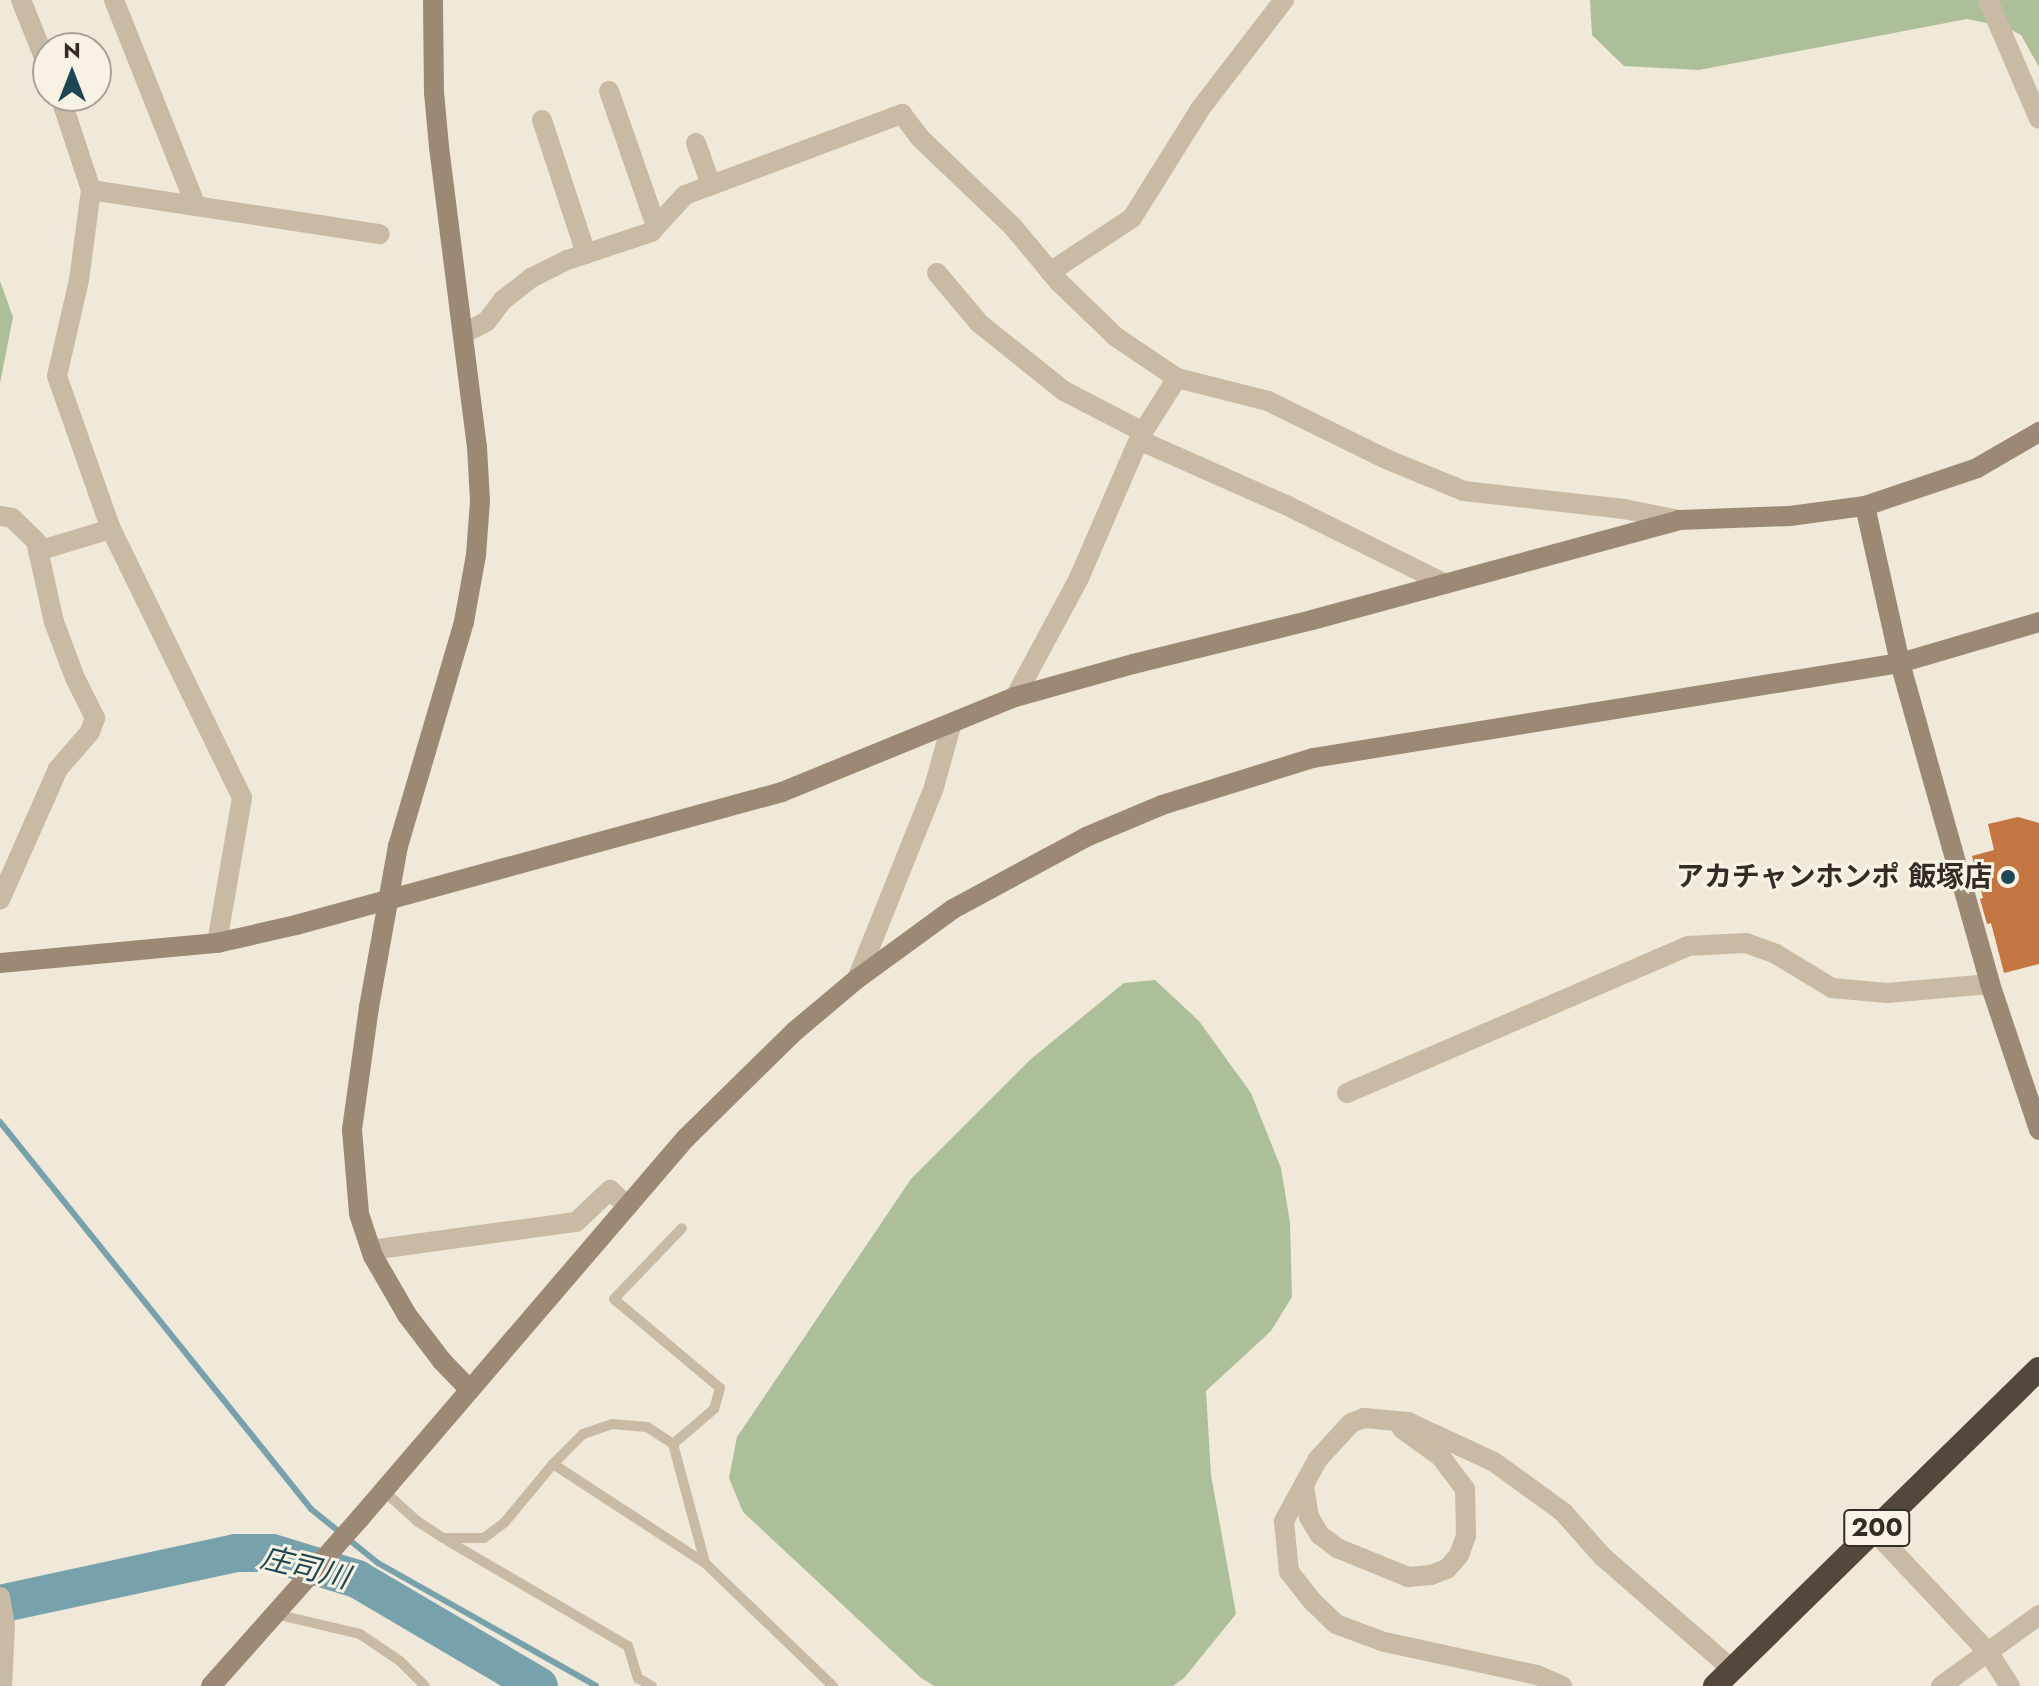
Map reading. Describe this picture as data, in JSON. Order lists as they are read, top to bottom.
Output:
{
  "streets": {
    "highway": ["200"]
  },
  "water": ["庄司川"],
  "places": ["アカチャンホンポ 飯塚店"],
  "north": "top"
}
